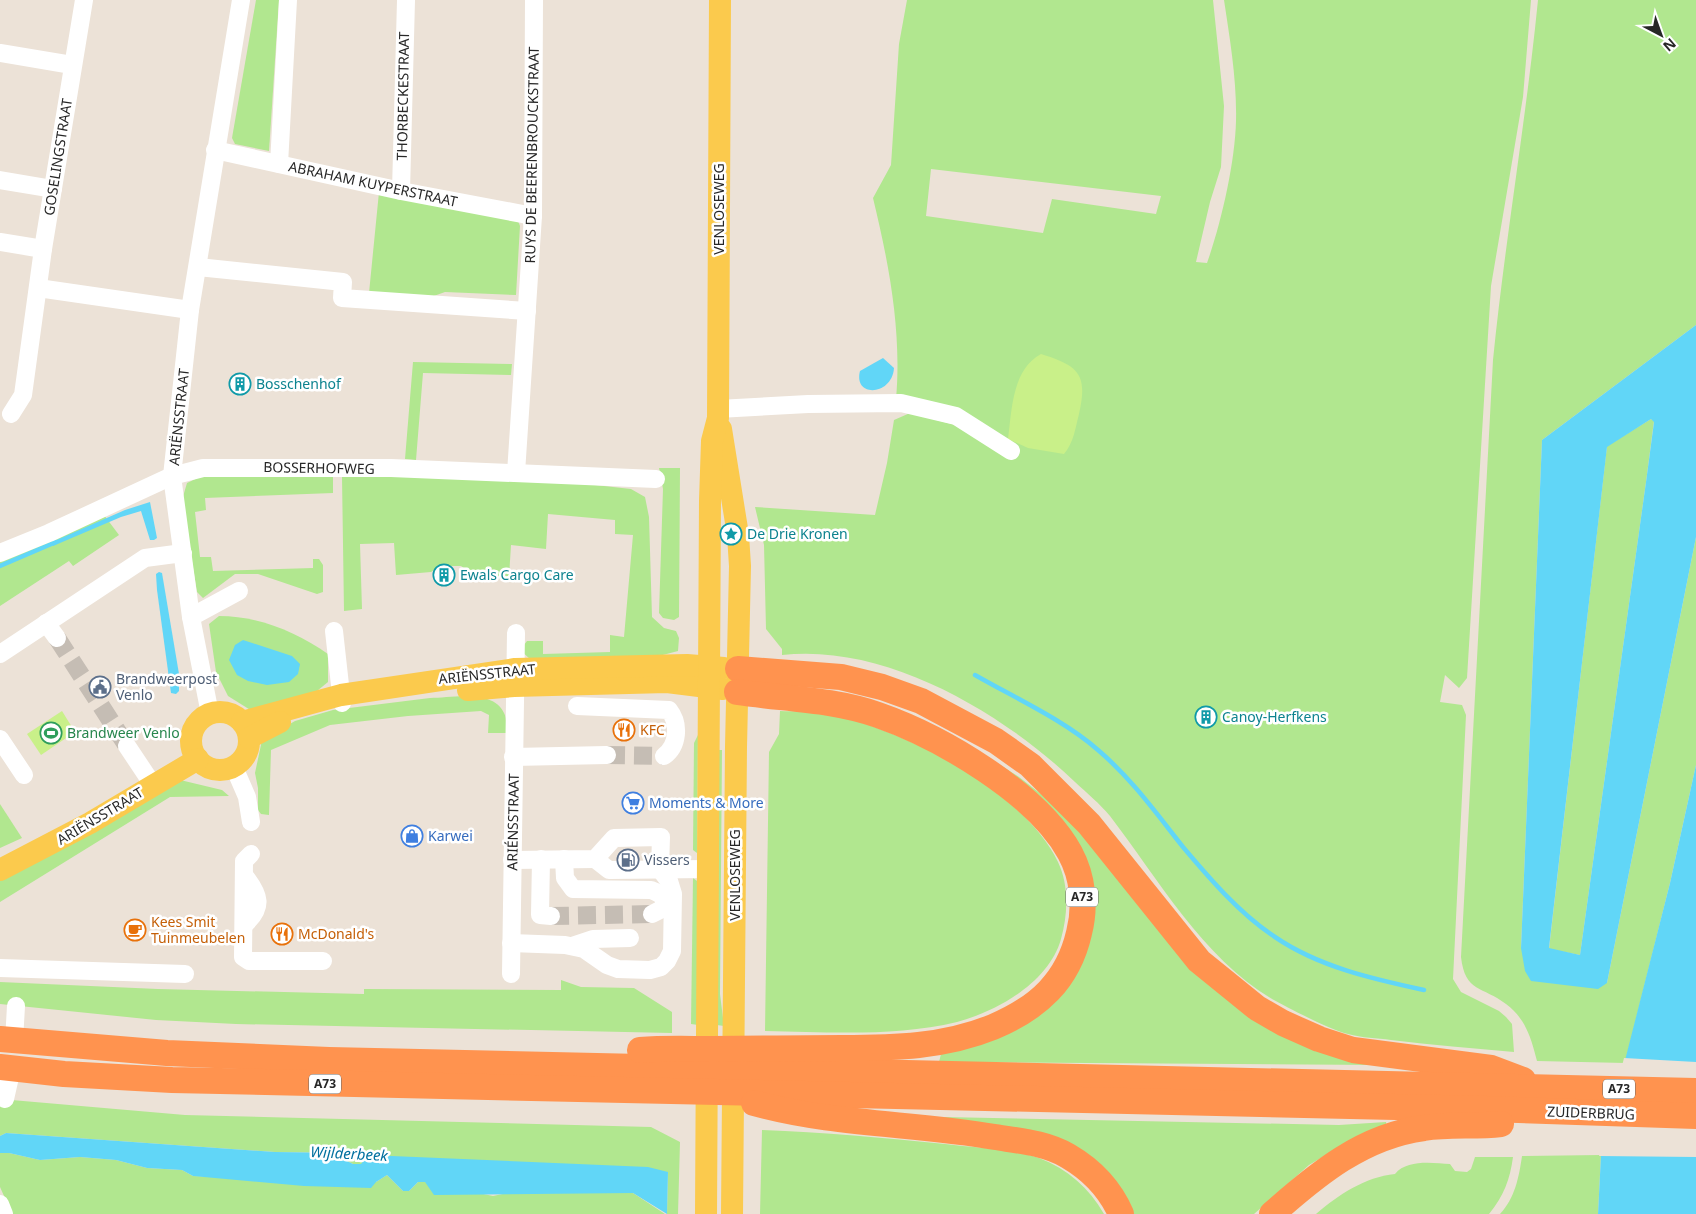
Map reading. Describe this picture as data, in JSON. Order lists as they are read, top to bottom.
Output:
{
  "streets": {
    "highway": ["A73", "ZUIDERBRUG"],
    "main road": ["VENLOSEWEG", "ARIËNSSTRAAT"],
    "street": [
      "THORBECKESTRAAT",
      "RUYS DE BEERENBROUCKSTRAAT",
      "GOSELINGSTRAAT",
      "ABRAHAM KUYPERSTRAAT",
      "BOSSERHOFWEG",
      "ARIÉNSSTRAAT"
    ]
  },
  "crossings": [
    ["THORBECKESTRAAT", "ABRAHAM KUYPERSTRAAT"],
    ["RUYS DE BEERENBROUCKSTRAAT", "ABRAHAM KUYPERSTRAAT"],
    ["RUYS DE BEERENBROUCKSTRAAT", "BOSSERHOFWEG"],
    ["ABRAHAM KUYPERSTRAAT", "ARIËNSSTRAAT"],
    ["VENLOSEWEG", "ARIËNSSTRAAT"],
    ["VENLOSEWEG", "A73"],
    ["ARIËNSSTRAAT", "BOSSERHOFWEG"],
    ["ARIËNSSTRAAT", "ARIÉNSSTRAAT"],
    ["ARIËNSSTRAAT", "A73"],
    ["A73", "ZUIDERBRUG"]
  ],
  "water": ["Wijlderbeek"],
  "places": {
    "building": ["Bosschenhof", "Ewals Cargo Care", "Canoy-Herfkens"],
    "place": ["De Drie Kronen"],
    "public building": ["Brandweerpost Venlo"],
    "restaurant": ["KFC", "McDonald's"],
    "sports": ["Brandweer Venlo"],
    "supermarket": ["Moments & More"],
    "shop": ["Karwei"],
    "fuel station": ["Vissers"],
    "cafe": ["Kees Smit Tuinmeubelen"]
  },
  "north": "bottom right"
}
